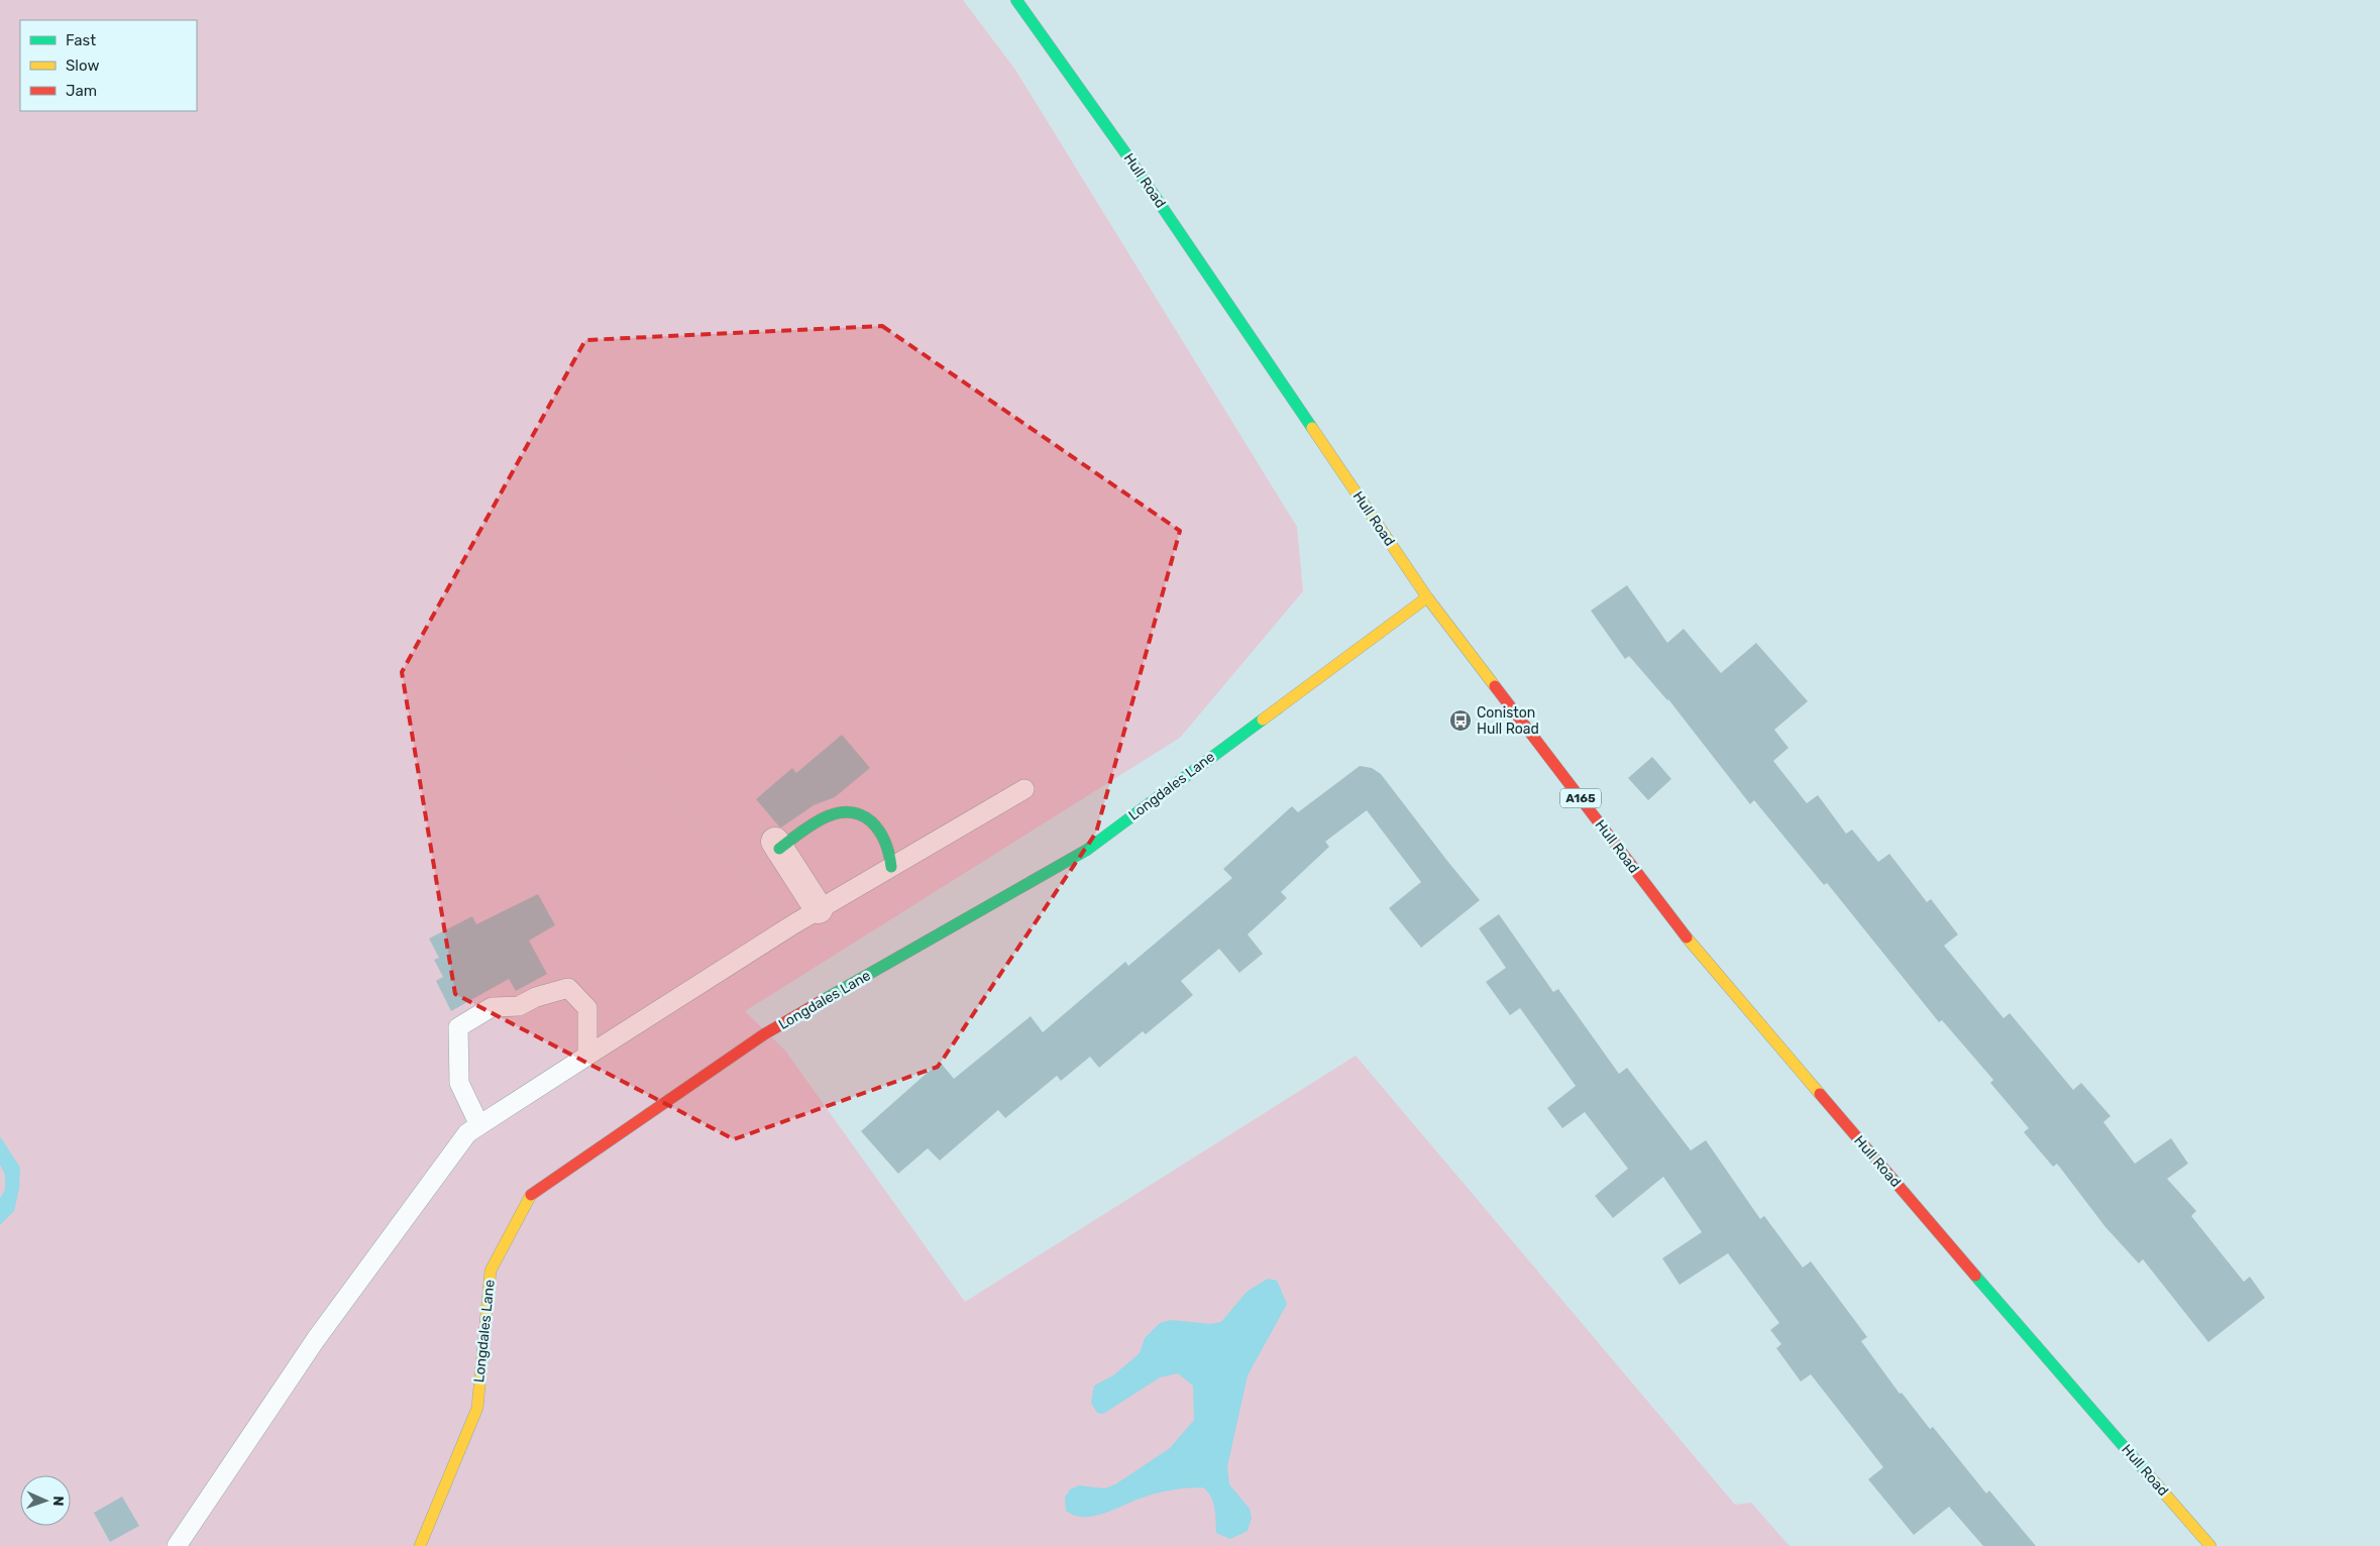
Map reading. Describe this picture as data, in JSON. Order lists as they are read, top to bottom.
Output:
{
  "streets": {
    "main road": ["Hull Road", "Longdales Lane", "A165"]
  },
  "crossings": [
    ["Hull Road", "Longdales Lane"]
  ],
  "places": {
    "bus stop": ["Coniston Hull Road"]
  },
  "legend": ["Fast", "Slow", "Jam"],
  "north": "right"
}
